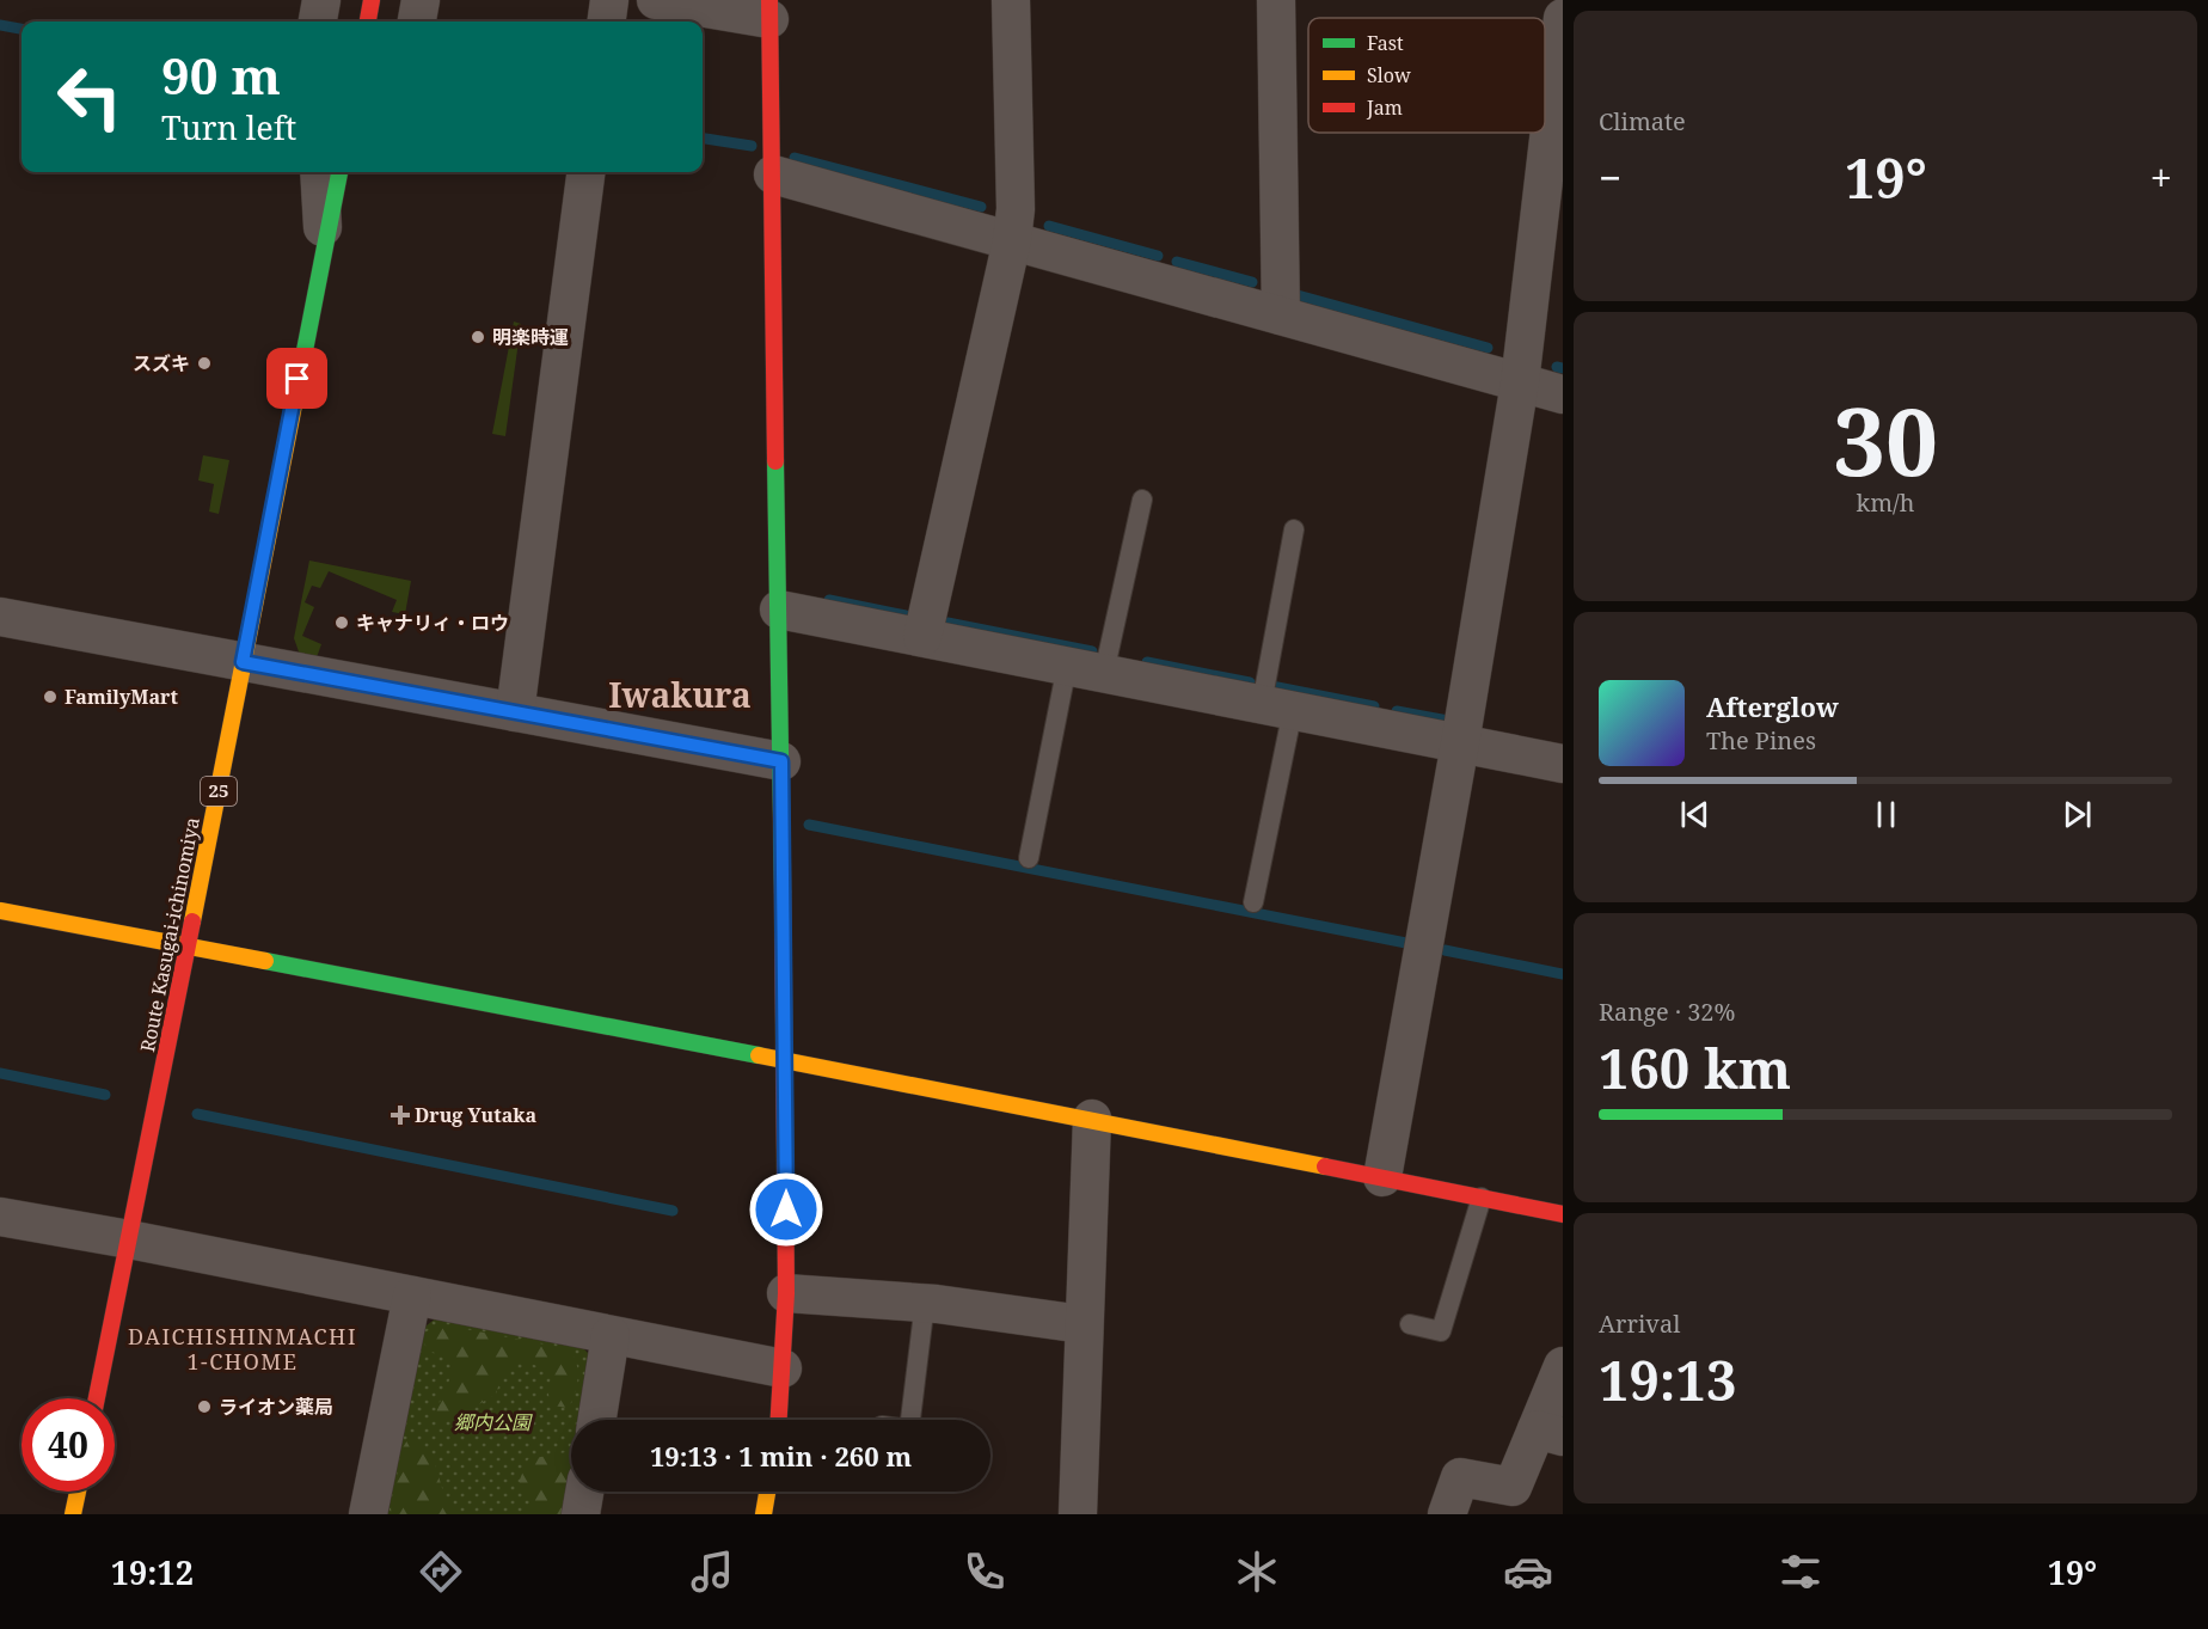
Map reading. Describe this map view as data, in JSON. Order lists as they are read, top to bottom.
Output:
{
  "streets": {
    "street": ["25", "Route Kasugai-ichinomiya"]
  },
  "districts": ["Iwakura", "DAICHISHINMACHI 1-CHOME"],
  "parks": ["郷内公園"],
  "places": {
    "other": [
      "明楽時運",
      "スズキ",
      "キャナリィ・ロウ",
      "FamilyMart",
      "ライオン薬局"
    ],
    "health": ["Drug Yutaka"]
  },
  "legend": ["Fast", "Slow", "Jam"],
  "page": {
    "tile": [
      "Climate",
      ["30", "km/h"],
      ["Range · 32%", "160 km"],
      ["Arrival", "19:13"]
    ],
    "turn": ["90 m", "Turn left"],
    "heat": ["−", "19°", "+"],
    "song": ["Afterglow", "The Pines"],
    "limit": "40",
    "trip": "19:13 · 1 min · 260 m",
    "tabs": ["19:12", "19°"]
  }
}
